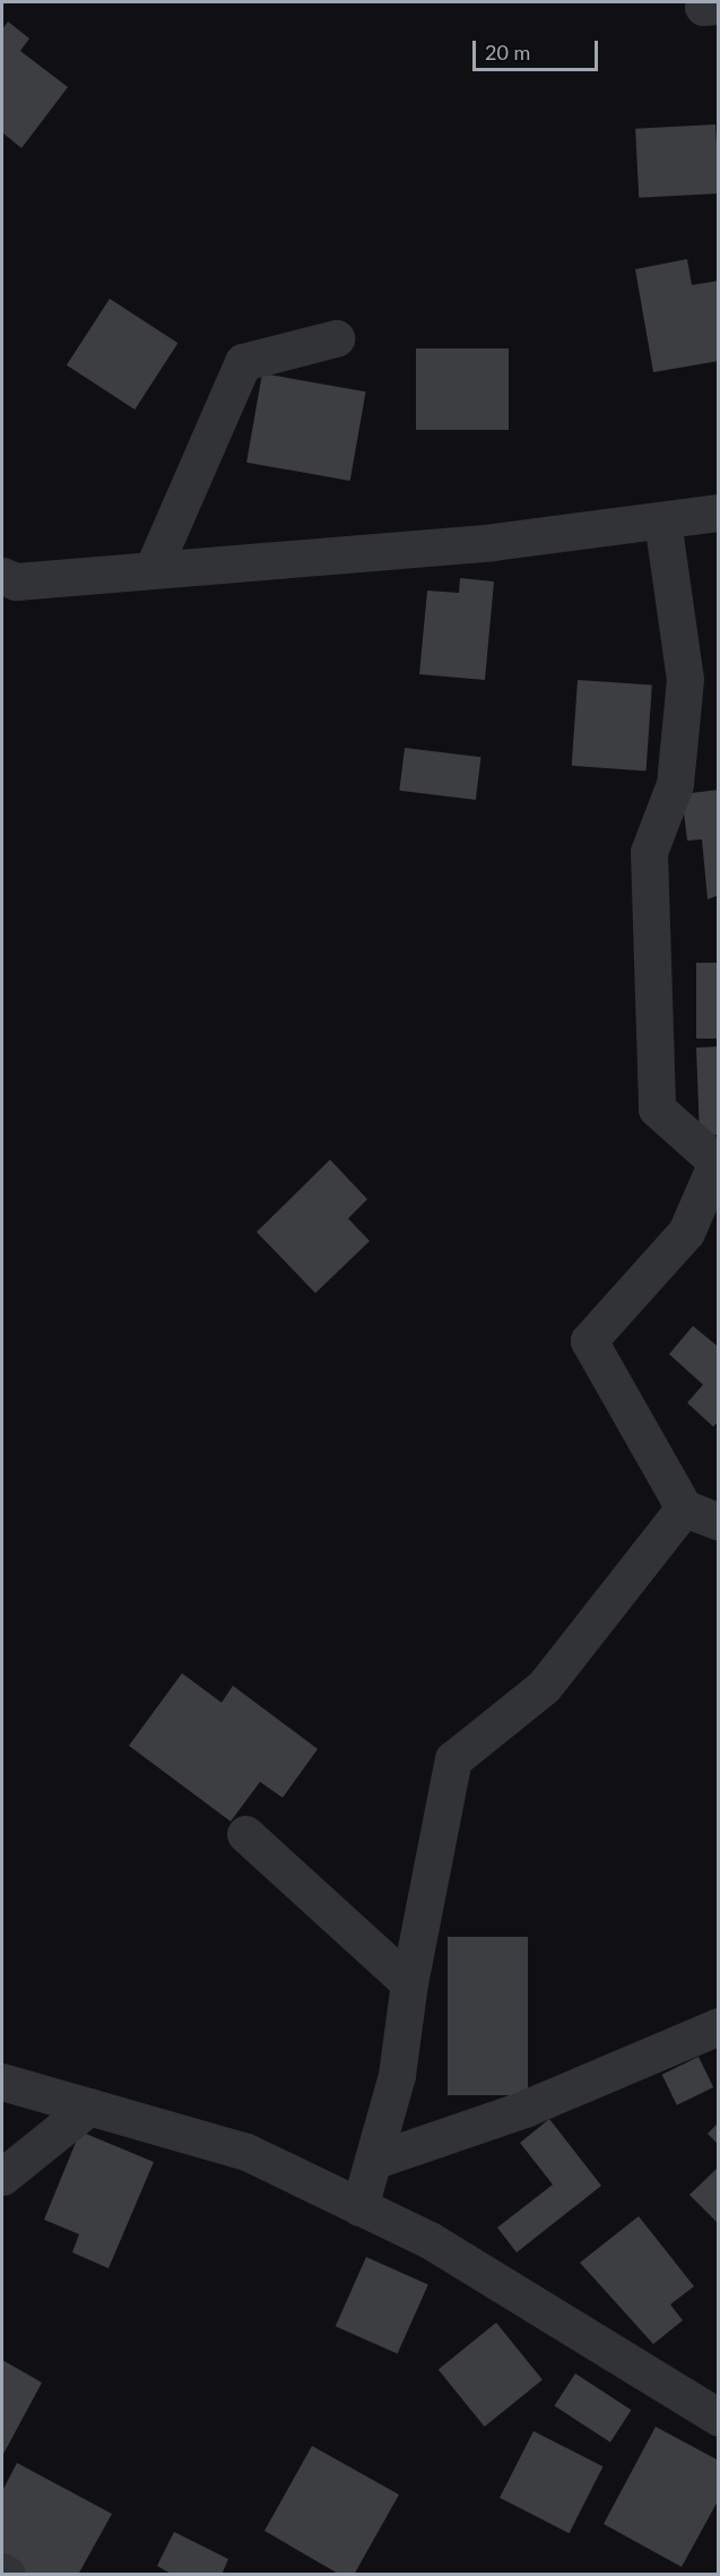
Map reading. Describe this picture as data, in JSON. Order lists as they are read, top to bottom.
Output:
{
  "scale_bar": "20 m"
}
